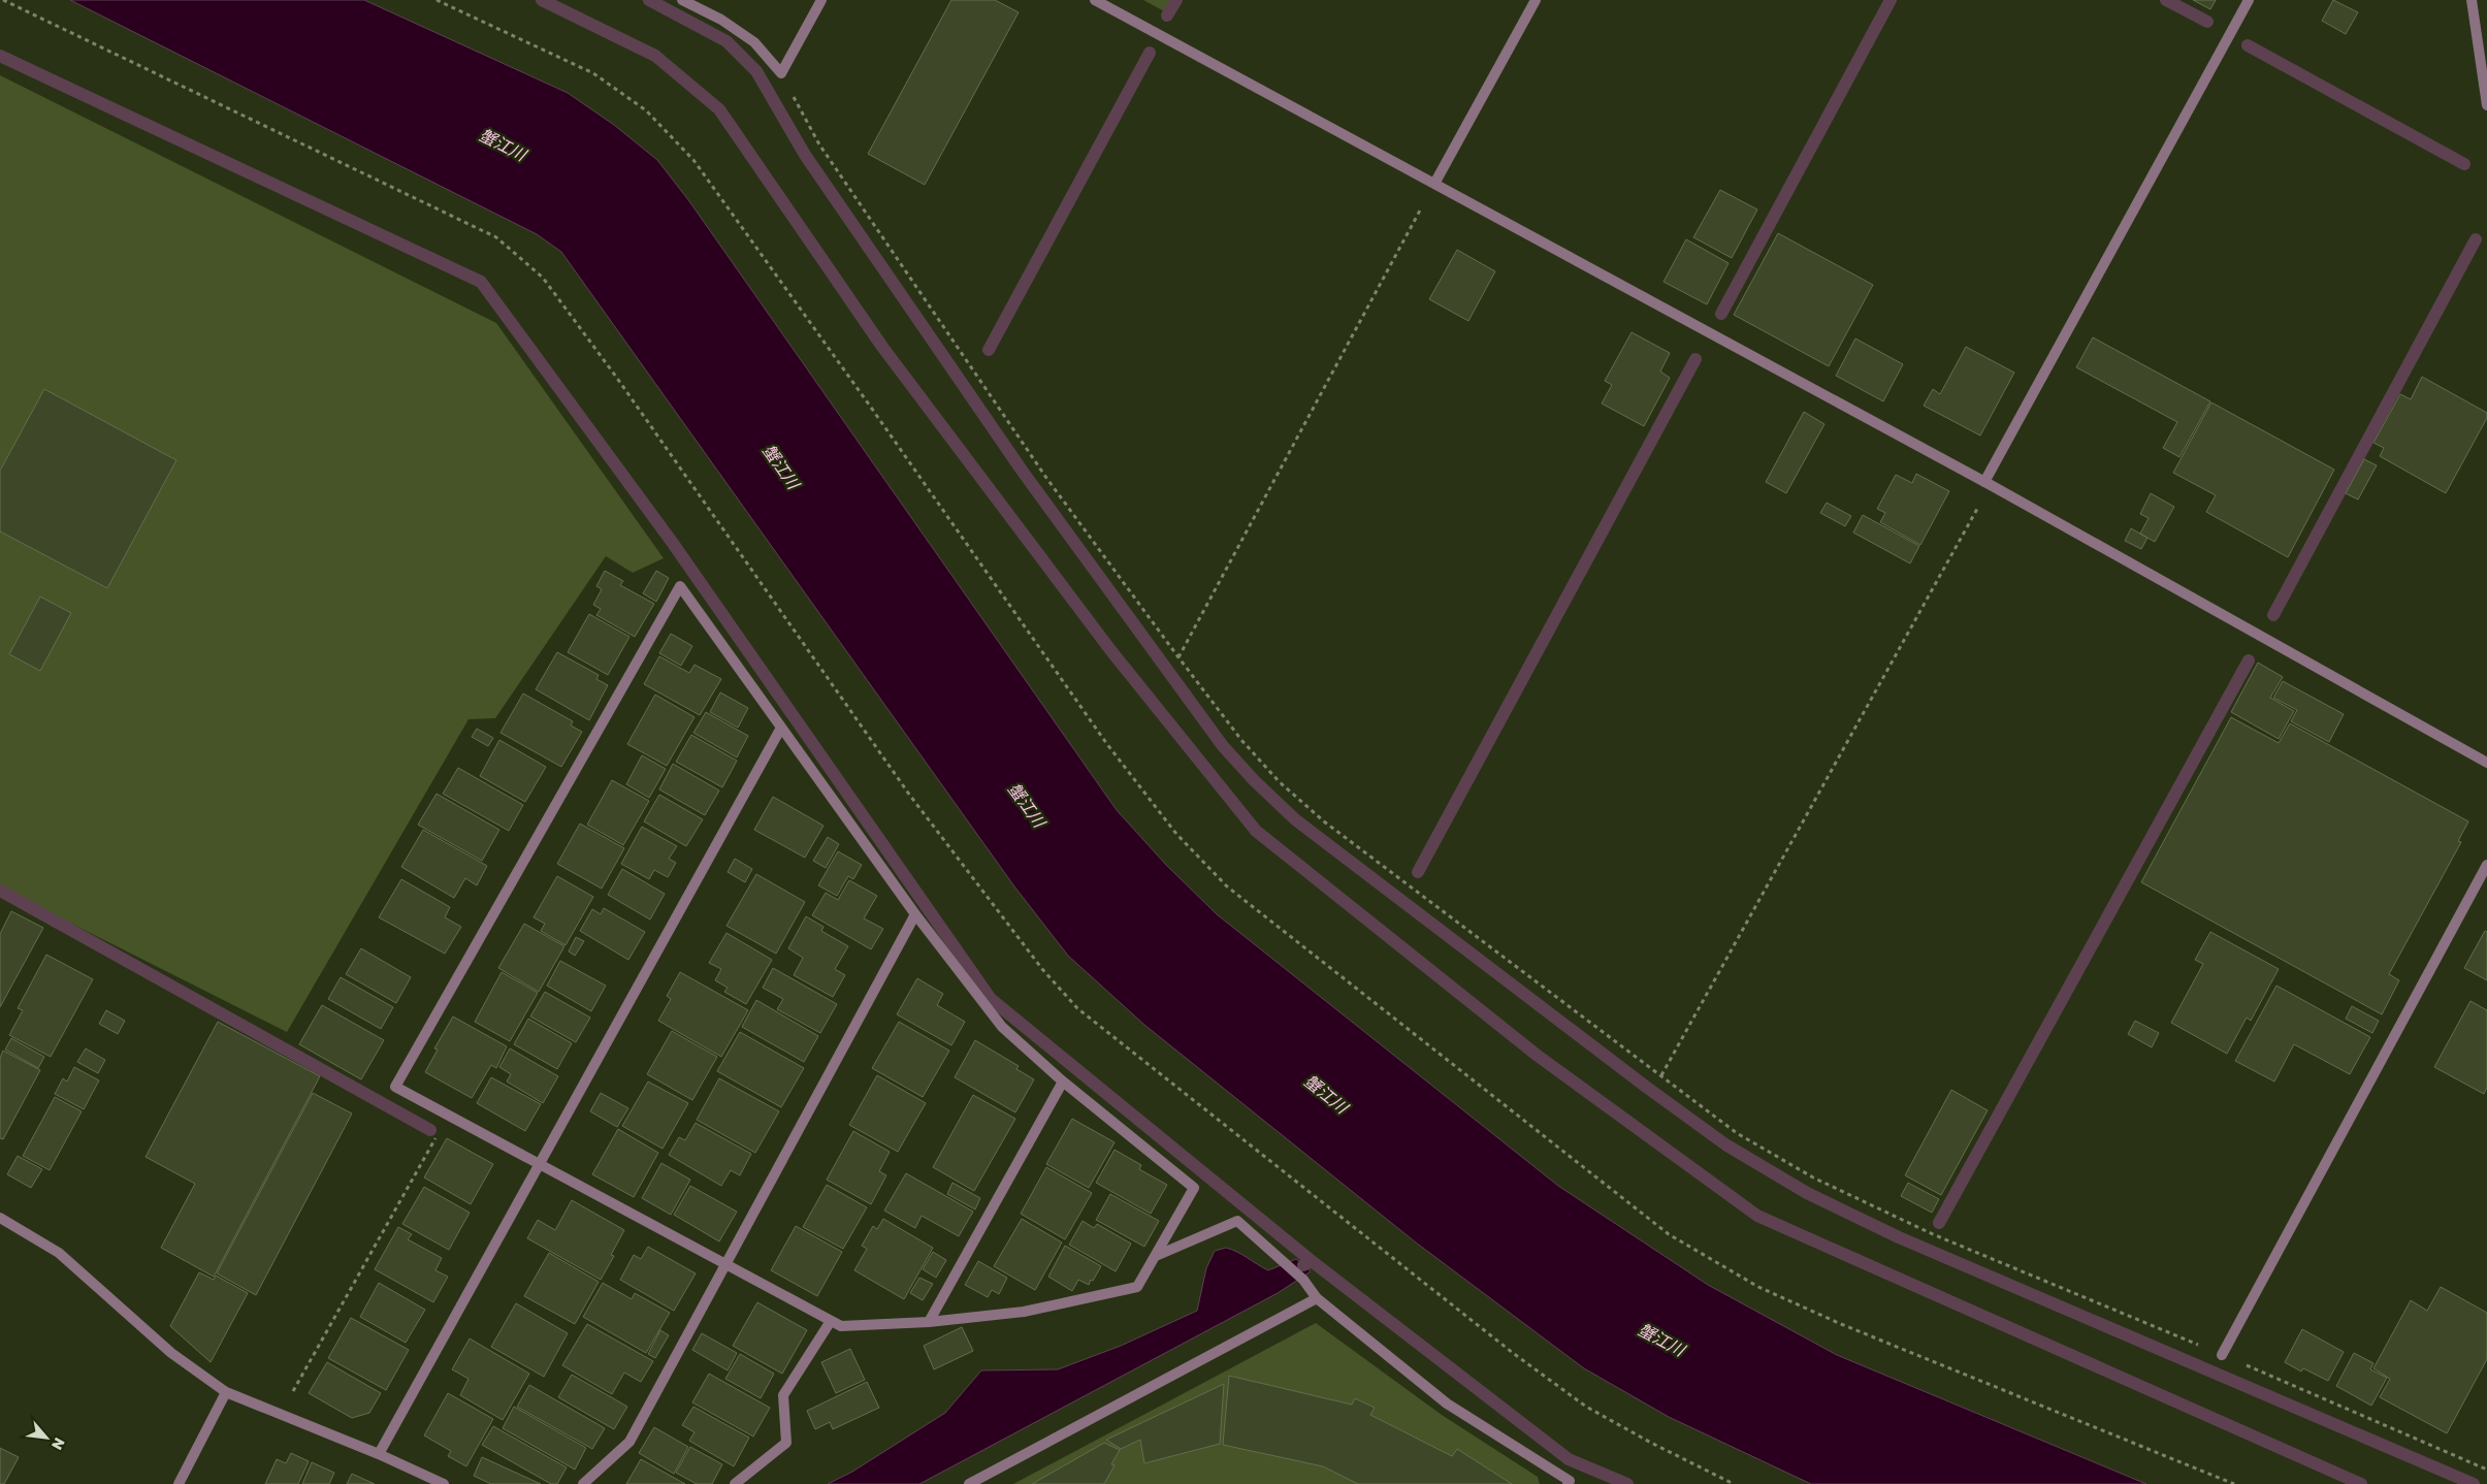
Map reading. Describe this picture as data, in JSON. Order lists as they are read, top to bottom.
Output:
{
  "water": ["蟹江川"],
  "north": "bottom right"
}
